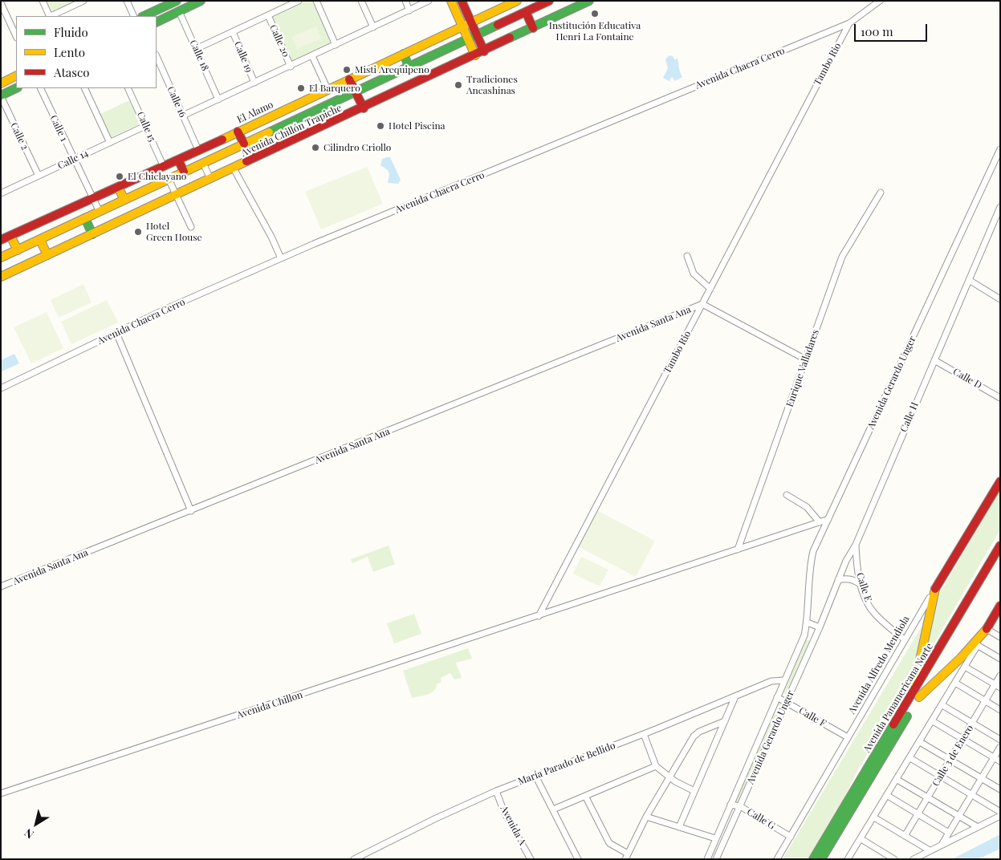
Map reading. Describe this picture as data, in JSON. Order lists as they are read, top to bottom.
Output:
{
  "streets": {
    "main road": [
      "El Alamo",
      "Avenida Chillón Trapiche",
      "Avenida Alfredo Mendiola",
      "Avenida Panamericana Norte"
    ],
    "street": [
      "Calle 20",
      "Calle 18",
      "Calle 19",
      "Tambo Rio",
      "Avenida Chacra Cerro",
      "Calle 16",
      "Calle 15",
      "Calle 1",
      "Calle 2",
      "Calle 14",
      "Avenida Santa Ana",
      "Enrique Valladares",
      "Calle D",
      "Avenida Gerardo Unger",
      "Calle H",
      "Calle E",
      "Avenida Chillon",
      "Calle F",
      "Calle 3 de Enero",
      "María Parado de Bellido",
      "Calle G",
      "Avenida A"
    ]
  },
  "crossings": [
    ["Tambo Rio", "Avenida Chacra Cerro"],
    ["Tambo Rio", "Avenida Santa Ana"],
    ["Tambo Rio", "Avenida Chillon"],
    ["Calle 16", "El Alamo"],
    ["El Alamo", "Calle 15"],
    ["El Alamo", "Calle 1"],
    ["Calle 15", "Calle 14"],
    ["Calle 1", "Avenida Chillón Trapiche"],
    ["Calle 1", "Calle 14"],
    ["Calle 2", "Calle 14"],
    ["Calle D", "Calle H"],
    ["Avenida Gerardo Unger", "Calle H"],
    ["Avenida Gerardo Unger", "Calle F"],
    ["Avenida Gerardo Unger", "María Parado de Bellido"],
    ["Avenida Gerardo Unger", "Calle G"],
    ["Calle H", "Calle E"],
    ["Calle E", "Avenida Alfredo Mendiola"],
    ["Avenida Alfredo Mendiola", "Calle F"],
    ["Avenida Alfredo Mendiola", "Calle G"],
    ["María Parado de Bellido", "Avenida A"]
  ],
  "places": [
    "Institución Educativa Henri La Fontaine",
    "Misti Arequipeno",
    "Tradiciones Ancashinas",
    "El Barquero",
    "Hotel Piscina",
    "Cilindro Criollo",
    "El Chiclayano",
    "Hotel Green House"
  ],
  "legend": ["Fluido", "Lento", "Atasco"],
  "scale_bar": "100 m",
  "north": "bottom left"
}
